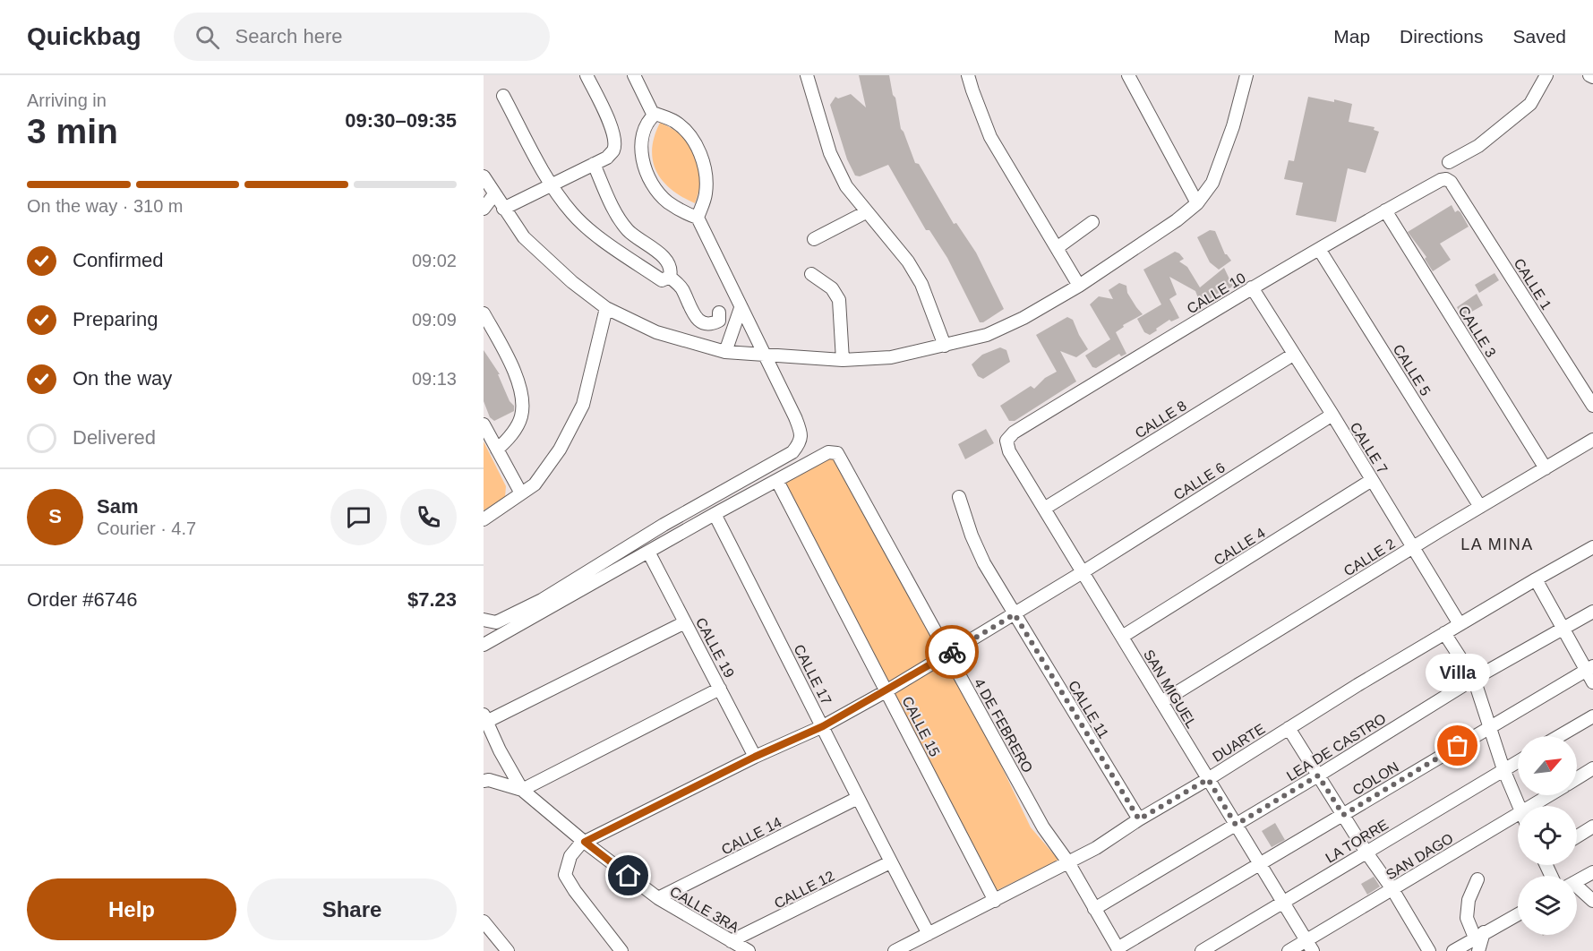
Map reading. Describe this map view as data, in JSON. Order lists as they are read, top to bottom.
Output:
{
  "streets": {
    "street": [
      "CALLE 1",
      "CALLE 10",
      "CALLE 3",
      "CALLE 5",
      "CALLE 8",
      "CALLE 7",
      "CALLE 6",
      "CALLE 4",
      "CALLE 2",
      "CALLE 19",
      "CALLE 17",
      "SAN MIGUEL",
      "CALLE 11",
      "4 DE FEBRERO",
      "CALLE 15",
      "DUARTE",
      "LEA DE CASTRO",
      "COLON",
      "CALLE 14",
      "LA TORRE",
      "SAN DAGO",
      "CALLE 12",
      "CALLE 3RA"
    ]
  },
  "crossings": [
    ["CALLE 1", "CALLE 10"],
    ["CALLE 10", "CALLE 3"],
    ["CALLE 10", "CALLE 5"],
    ["CALLE 10", "CALLE 7"],
    ["CALLE 10", "SAN MIGUEL"],
    ["CALLE 3", "CALLE 2"],
    ["CALLE 5", "CALLE 2"],
    ["CALLE 8", "CALLE 7"],
    ["CALLE 8", "SAN MIGUEL"],
    ["CALLE 7", "CALLE 6"],
    ["CALLE 7", "CALLE 4"],
    ["CALLE 7", "CALLE 2"],
    ["CALLE 7", "DUARTE"],
    ["CALLE 6", "CALLE 19"],
    ["CALLE 6", "CALLE 17"],
    ["CALLE 6", "SAN MIGUEL"],
    ["CALLE 6", "CALLE 11"],
    ["CALLE 6", "4 DE FEBRERO"],
    ["CALLE 6", "CALLE 15"],
    ["CALLE 6", "CALLE 3RA"],
    ["CALLE 4", "SAN MIGUEL"],
    ["CALLE 2", "SAN MIGUEL"],
    ["CALLE 17", "DUARTE"],
    ["CALLE 17", "CALLE 14"],
    ["CALLE 17", "CALLE 12"],
    ["SAN MIGUEL", "DUARTE"],
    ["SAN MIGUEL", "LEA DE CASTRO"],
    ["SAN MIGUEL", "COLON"],
    ["SAN MIGUEL", "LA TORRE"],
    ["SAN MIGUEL", "SAN DAGO"],
    ["CALLE 11", "DUARTE"],
    ["4 DE FEBRERO", "CALLE 15"],
    ["4 DE FEBRERO", "DUARTE"],
    ["4 DE FEBRERO", "LEA DE CASTRO"],
    ["4 DE FEBRERO", "COLON"],
    ["CALLE 15", "DUARTE"],
    ["CALLE 14", "CALLE 3RA"],
    ["CALLE 12", "CALLE 3RA"]
  ],
  "districts": ["LA MINA"],
  "places": ["Villa"],
  "north": "top right",
  "page": {
    "header": "Quickbag",
    "search": "Search here",
    "nav": ["Map", "Directions", "Saved"],
    "heading": ["3 min", "Arriving in", "09:30–09:35"],
    "panel": [
      "Sam",
      "Courier · 4.7",
      "Order #6746",
      "$7.23"
    ],
    "bar": "On the way · 310 m",
    "list": [
      ["Confirmed", "09:02"],
      ["Preparing", "09:09"],
      ["On the way", "09:13"],
      "Delivered"
    ],
    "round": "S",
    "bubble": "Villa",
    "buttons": ["Help", "Share"]
  }
}
